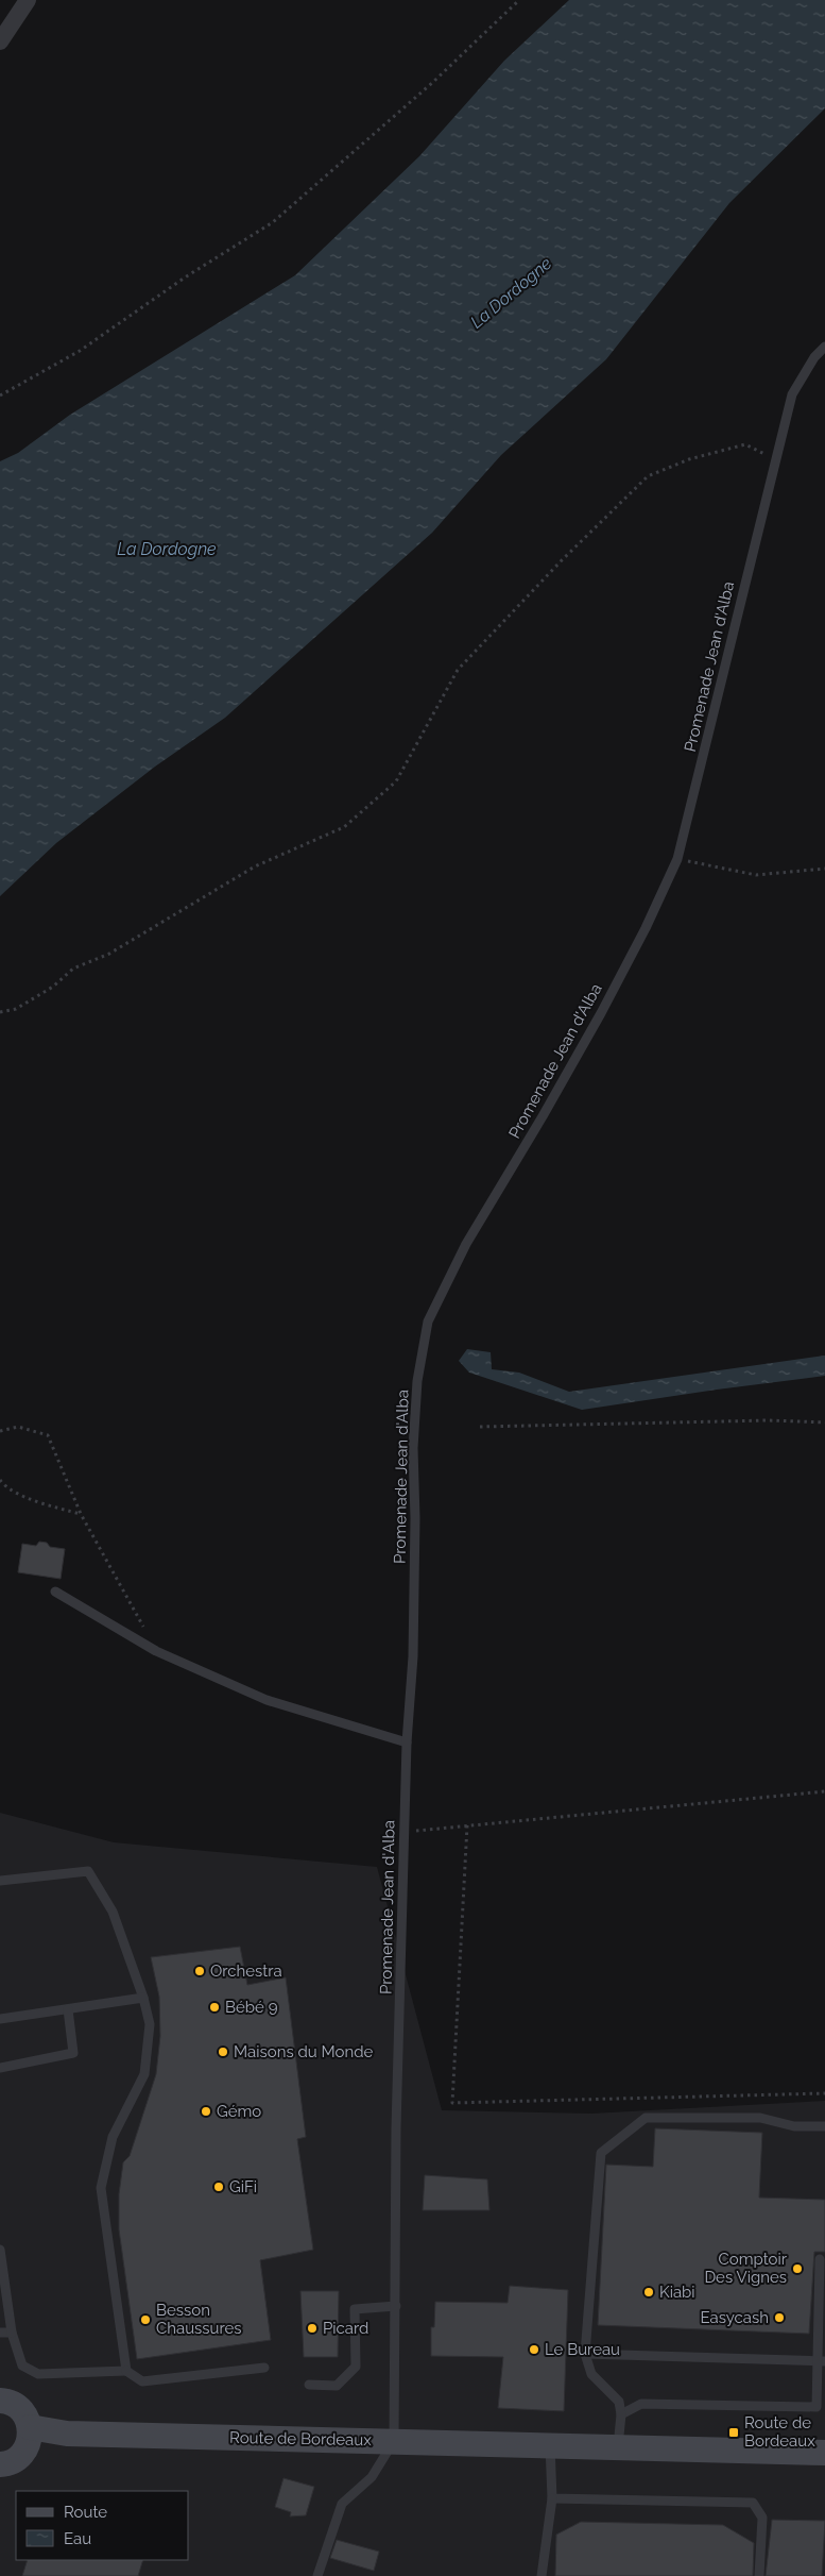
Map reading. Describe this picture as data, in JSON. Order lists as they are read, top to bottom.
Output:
{
  "streets": {
    "main road": ["Route de Bordeaux"],
    "lane": ["Promenade Jean d'Alba"]
  },
  "crossings": [
    ["Promenade Jean d'Alba", "Route de Bordeaux"]
  ],
  "water": ["La Dordogne"],
  "places": {
    "other": [
      "Orchestra",
      "Bébé 9",
      "Maisons du Monde",
      "Gémo",
      "GiFi",
      "Comptoir Des Vignes",
      "Kiabi",
      "Easycash",
      "Besson Chaussures",
      "Picard",
      "Le Bureau"
    ],
    "transit": ["Route de Bordeaux"]
  },
  "legend": ["Route", "Eau"]
}
